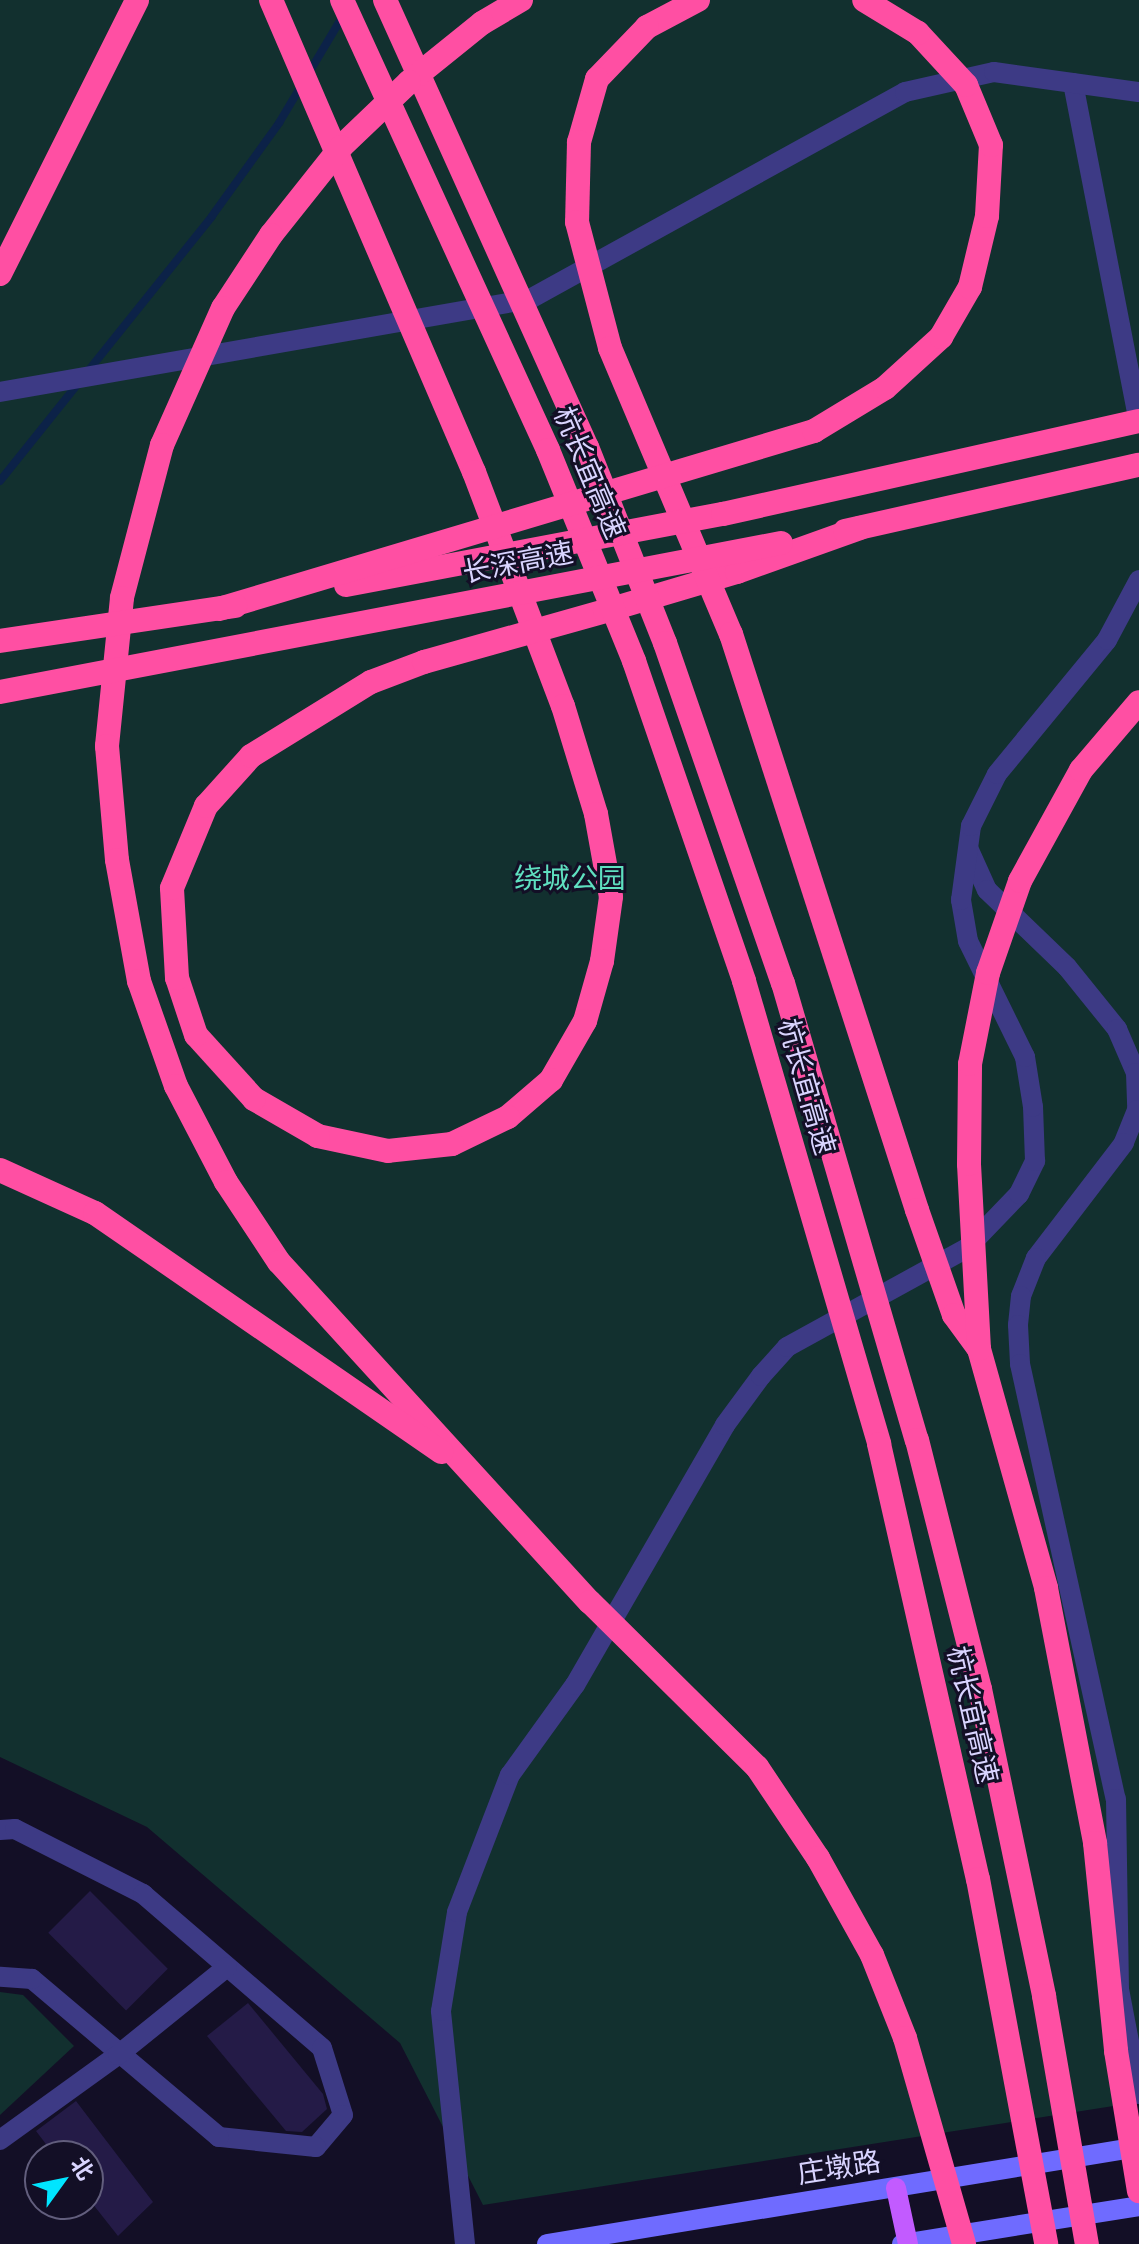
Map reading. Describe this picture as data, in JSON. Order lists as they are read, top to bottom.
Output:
{
  "streets": {
    "highway": ["杭长宜高速", "长深高速"],
    "main road": ["庄墩路"]
  },
  "parks": ["绕城公园"],
  "north": "top right"
}
